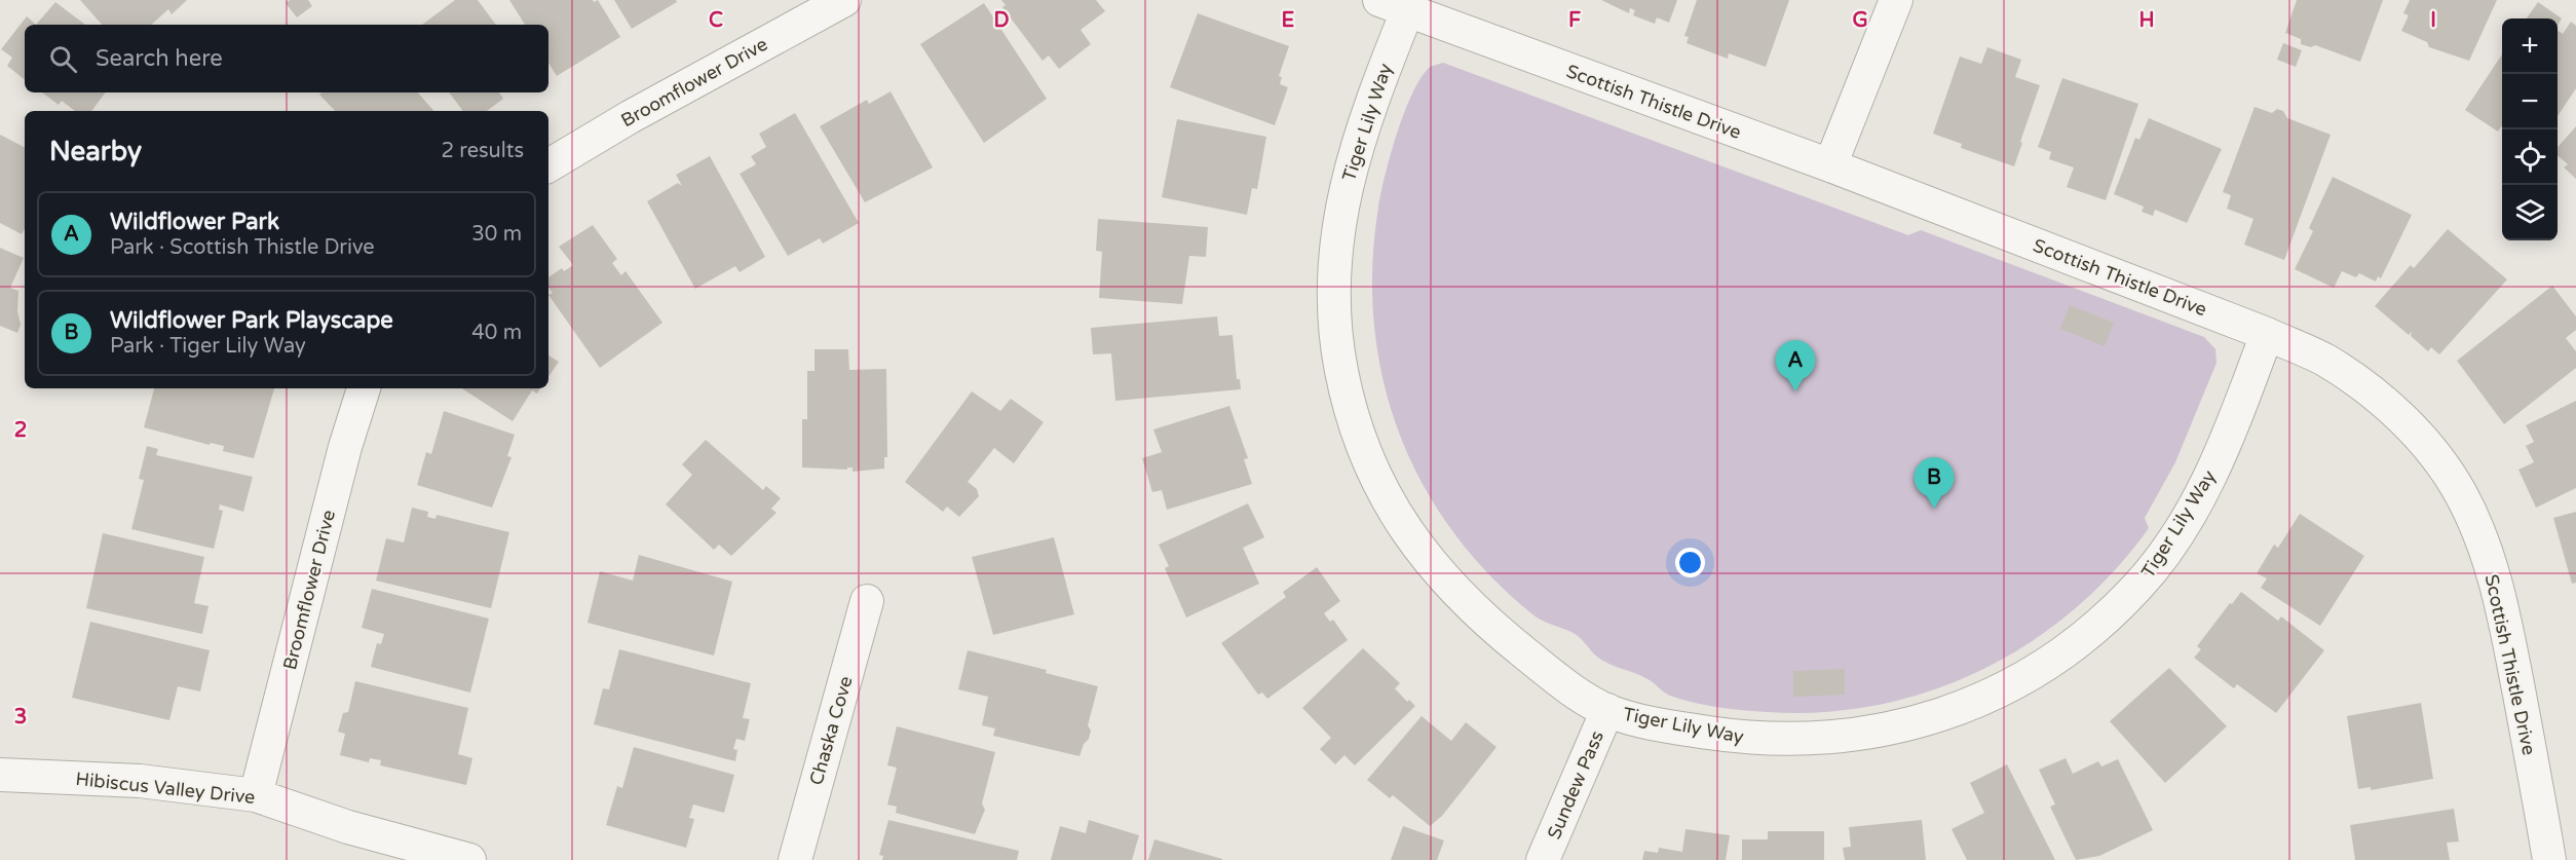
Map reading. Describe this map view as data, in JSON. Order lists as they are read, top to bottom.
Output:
{
  "streets": {
    "street": [
      "Broomflower Drive",
      "Scottish Thistle Drive",
      "Tiger Lily Way",
      "Chaska Cove",
      "Sundew Pass",
      "Hibiscus Valley Drive"
    ]
  },
  "crossings": [
    ["Broomflower Drive", "Hibiscus Valley Drive"],
    ["Scottish Thistle Drive", "Tiger Lily Way"],
    ["Tiger Lily Way", "Sundew Pass"]
  ],
  "page": {
    "map_buttons": ["+", "−"],
    "search": "Search here",
    "heading": ["Nearby", "2 results"],
    "list": [
      {
        "mark": "A",
        "name": "Wildflower Park",
        "note": "Park · Scottish Thistle Drive",
        "value": "30 m"
      },
      {
        "mark": "B",
        "name": "Wildflower Park Playscape",
        "note": "Park · Tiger Lily Way",
        "value": "40 m"
      }
    ],
    "pins": ["A", "B"]
  },
  "grid": {
    "columns": [
      "C",
      "D",
      "E",
      "F",
      "G",
      "H",
      "I"
    ],
    "rows": ["2", "3"]
  }
}
